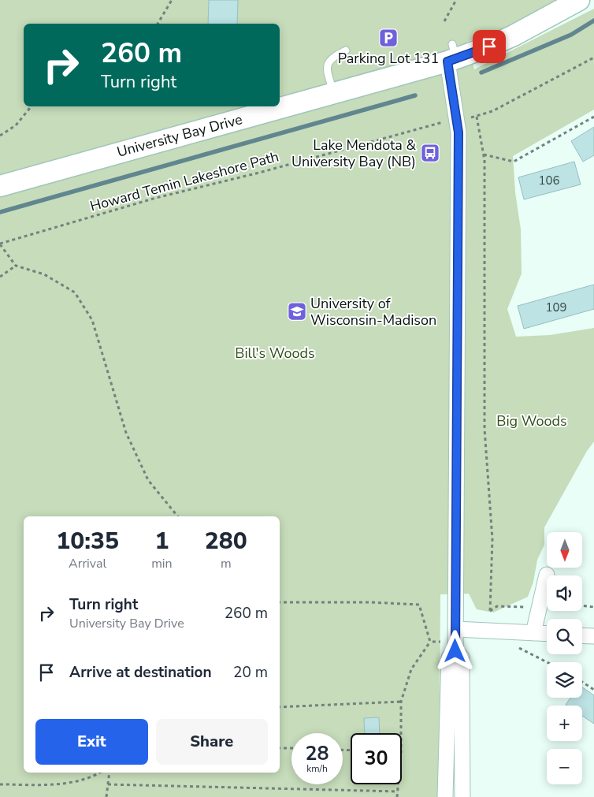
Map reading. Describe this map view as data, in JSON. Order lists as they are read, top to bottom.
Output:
{
  "streets": {
    "street": ["University Bay Drive"],
    "path": ["Howard Temin Lakeshore Path"]
  },
  "parks": ["Bill's Woods", "Big Woods"],
  "places": {
    "parking": ["Parking Lot 131"],
    "bus stop": ["Lake Mendota & University Bay (NB)"],
    "school or university": ["University of Wisconsin-Madison"]
  },
  "house_numbers": ["106", "109"],
  "north": "bottom",
  "page": {
    "turn": ["260 m", "Turn right"],
    "eta": [
      "10:35",
      "Arrival",
      "1",
      "min",
      "280",
      "m"
    ],
    "map_buttons": ["+", "−"],
    "list": [
      {
        "name": "Turn right",
        "note": "University Bay Drive",
        "value": "260 m"
      },
      {
        "name": "Arrive at destination",
        "value": "20 m"
      }
    ],
    "buttons": ["Exit", "Share"],
    "speed": "28 km/h",
    "limit": "30"
  }
}
